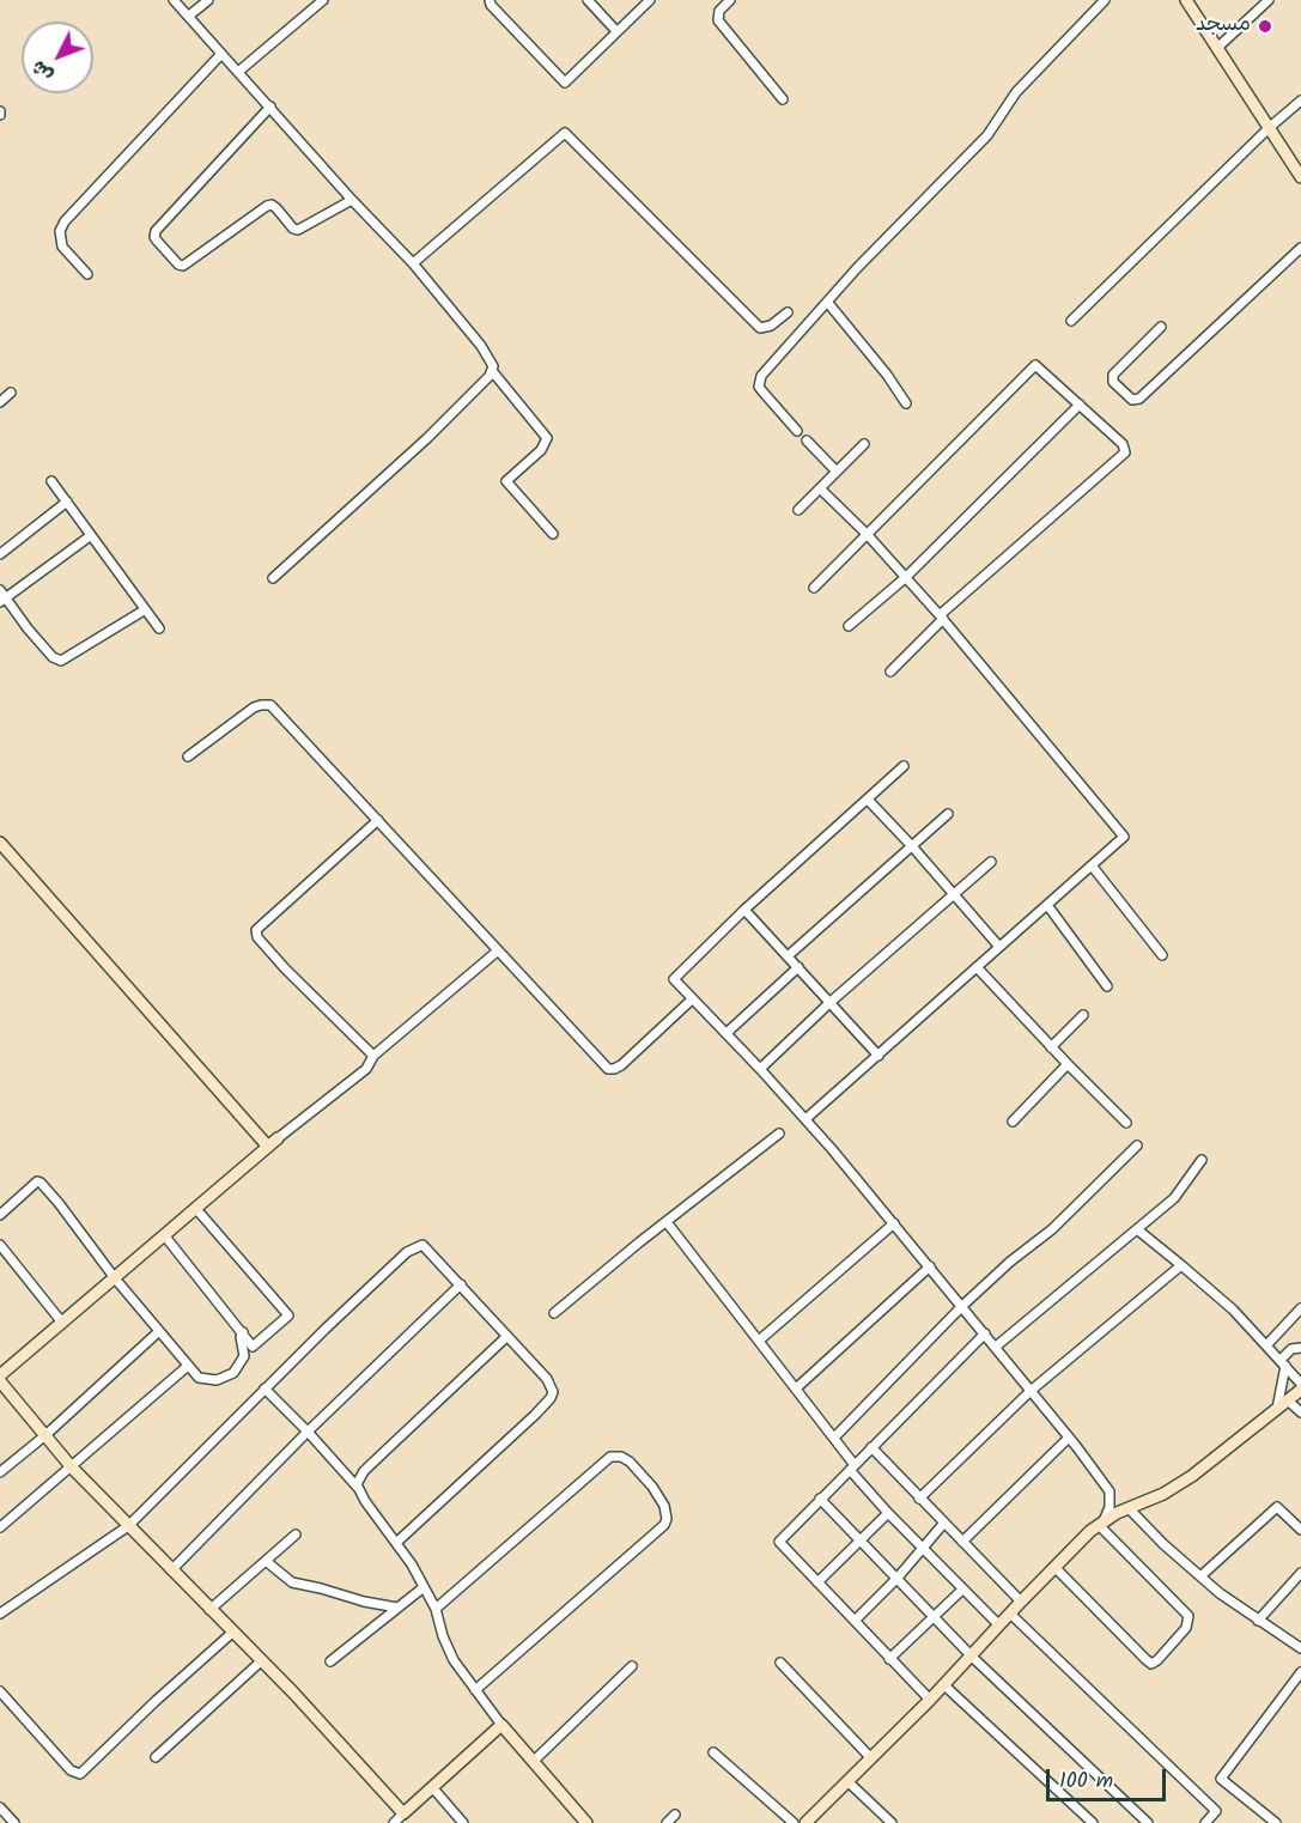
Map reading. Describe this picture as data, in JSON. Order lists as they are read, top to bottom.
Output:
{
  "places": ["مسجد"],
  "scale_bar": "100 m",
  "north": "bottom left"
}
